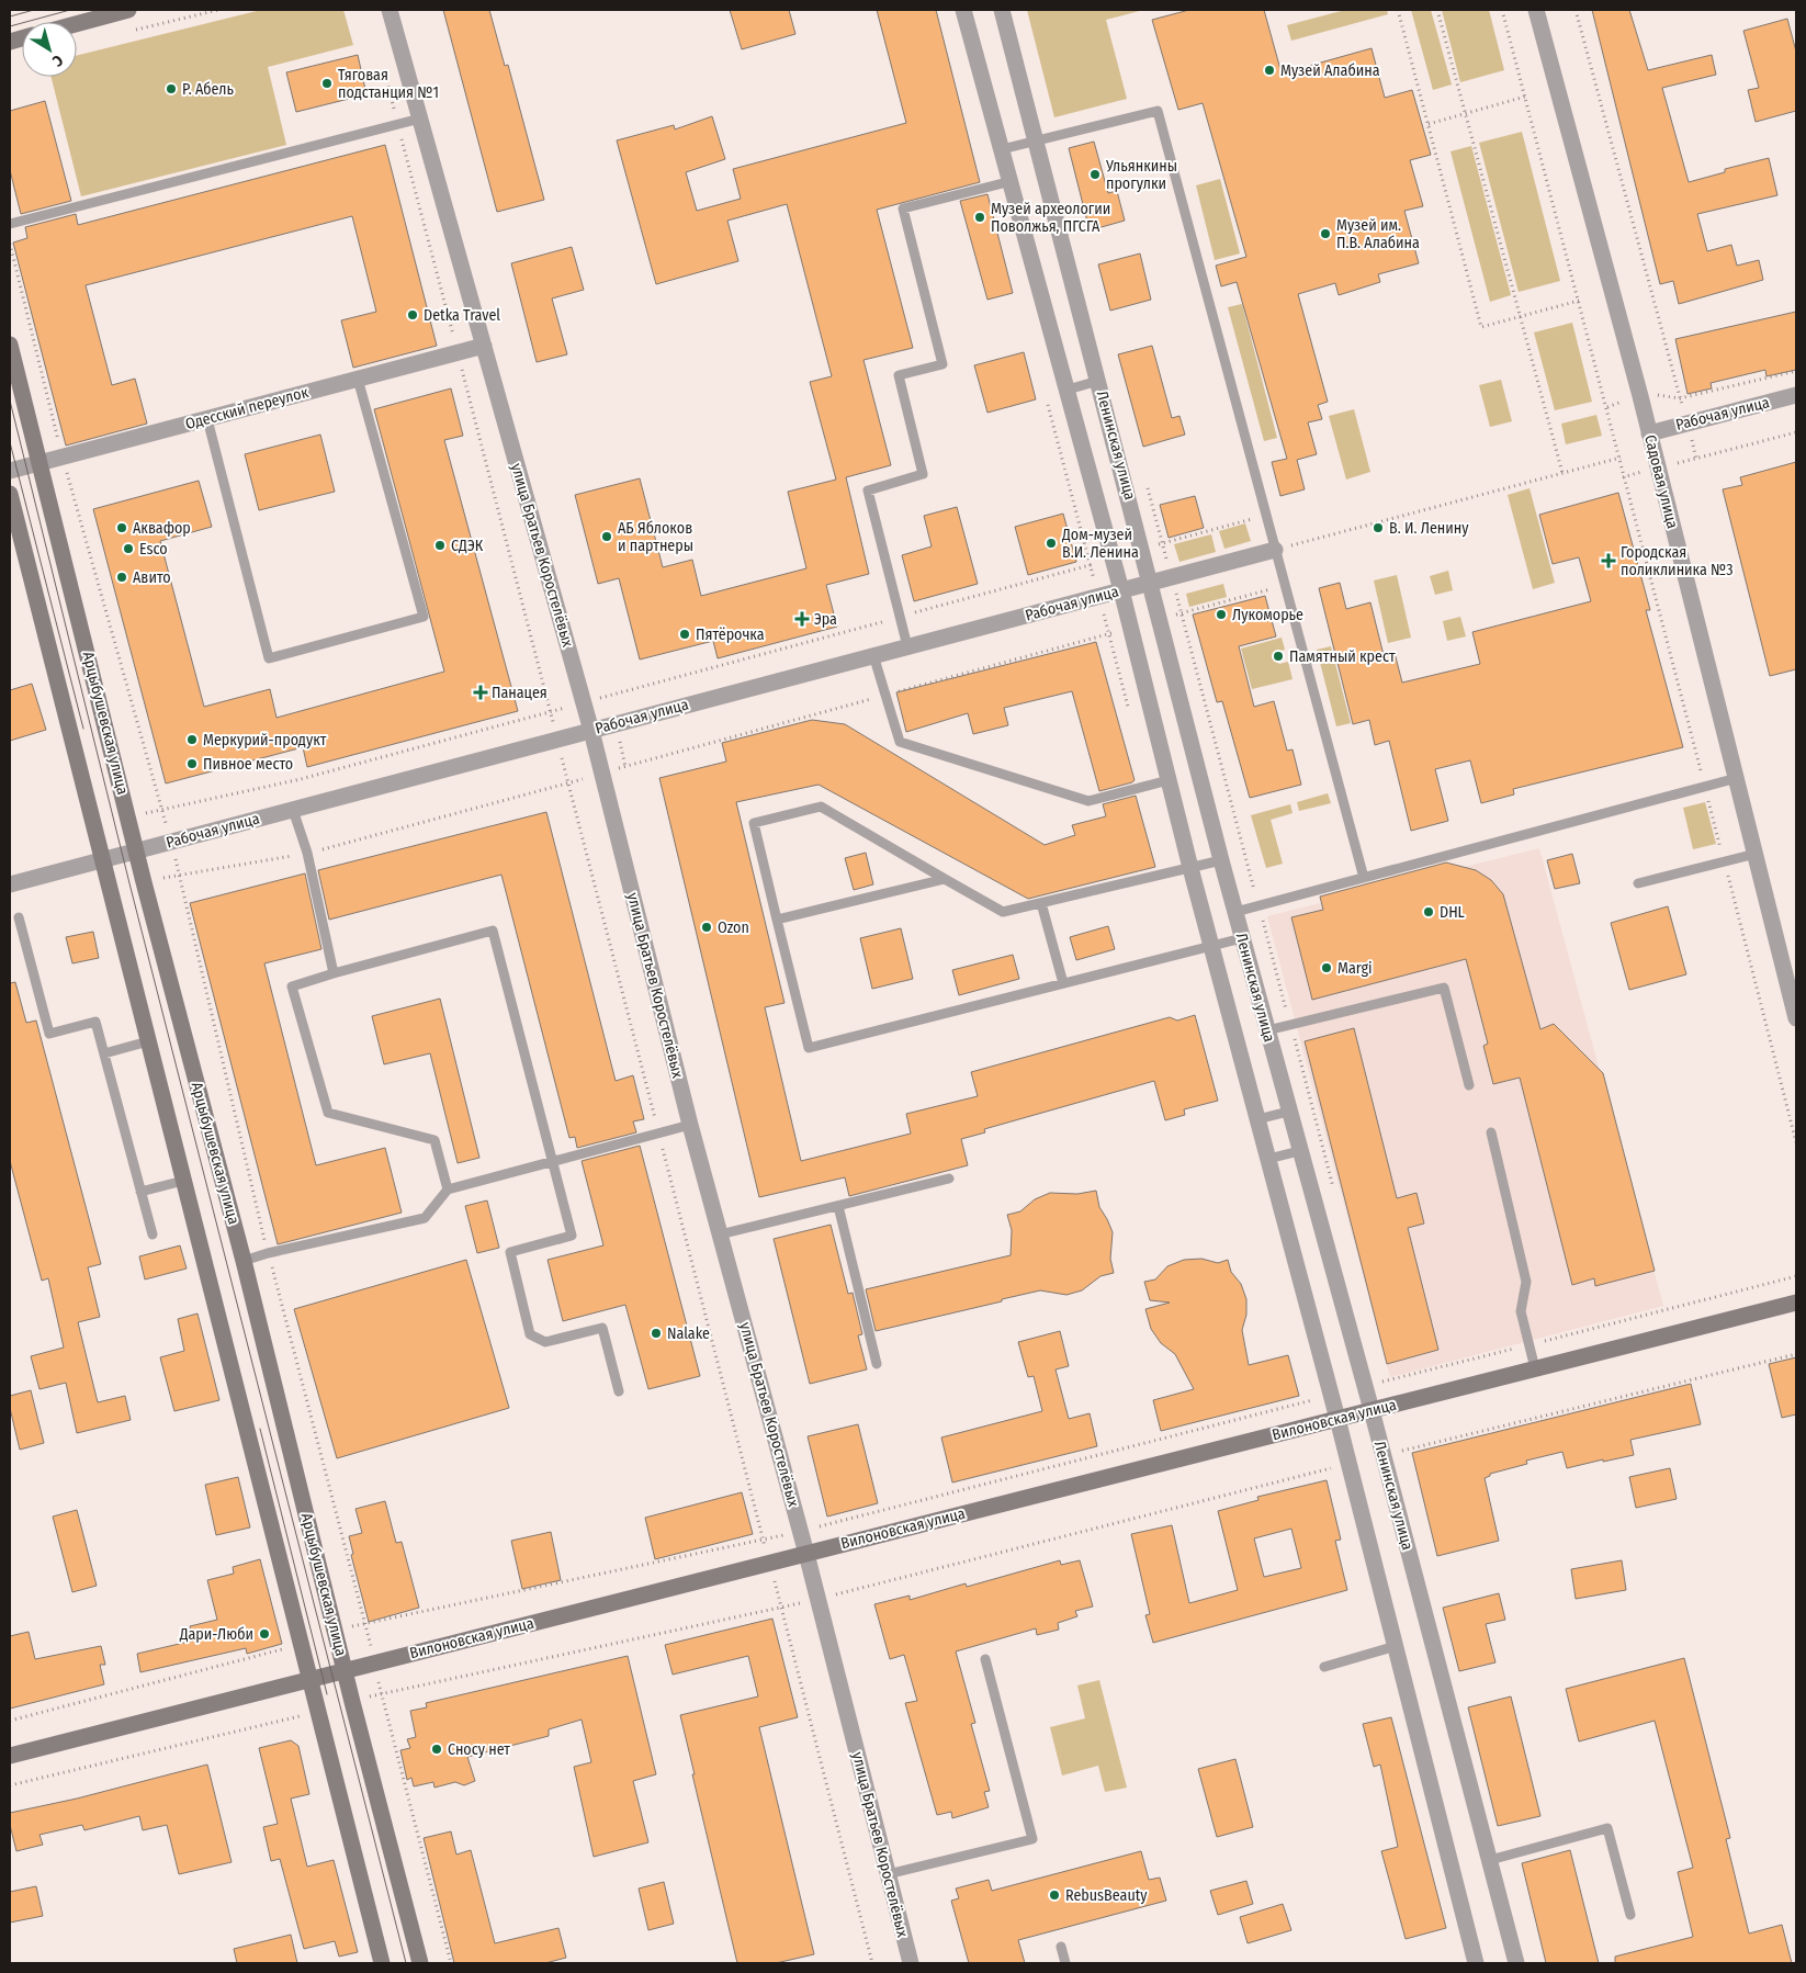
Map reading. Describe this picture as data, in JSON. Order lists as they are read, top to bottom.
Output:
{
  "streets": {
    "main road": ["Арцыбушевская улица", "Вилоновская улица"],
    "street": [
      "Одесский переулок",
      "Рабочая улица",
      "Ленинская улица",
      "Садовая улица",
      "улица Братьев Коростелёвых"
    ]
  },
  "crossings": [
    ["Одесский переулок", "улица Братьев Коростелёвых"],
    ["Одесский переулок", "Арцыбушевская улица"],
    ["Рабочая улица", "Ленинская улица"],
    ["Рабочая улица", "Садовая улица"],
    ["Рабочая улица", "улица Братьев Коростелёвых"],
    ["Рабочая улица", "Арцыбушевская улица"],
    ["Ленинская улица", "Вилоновская улица"],
    ["улица Братьев Коростелёвых", "Вилоновская улица"],
    ["Арцыбушевская улица", "Вилоновская улица"]
  ],
  "places": {
    "other": [
      "Музей Алабина",
      "Тяговая подстанция №1",
      "Р. Абель",
      "Ульянкины прогулки",
      "Музей археологии Поволжья, ПГСГА",
      "Музей им. П.В. Алабина",
      "Detka Travel",
      "Аквафор",
      "В. И. Ленину",
      "АБ Яблоков и партнеры",
      "Дом-музей В.И. Ленина",
      "СДЭК",
      "Esco",
      "Авито",
      "Лукоморье",
      "Пятёрочка",
      "Памятный крест",
      "Меркурий-продукт",
      "Пивное место",
      "DHL",
      "Ozon",
      "Margi",
      "Nalake",
      "Дари-Люби",
      "Сносу нет",
      "RebusBeauty"
    ],
    "health": ["Городская поликлиника №3", "Эра", "Панацея"]
  },
  "north": "bottom right"
}
